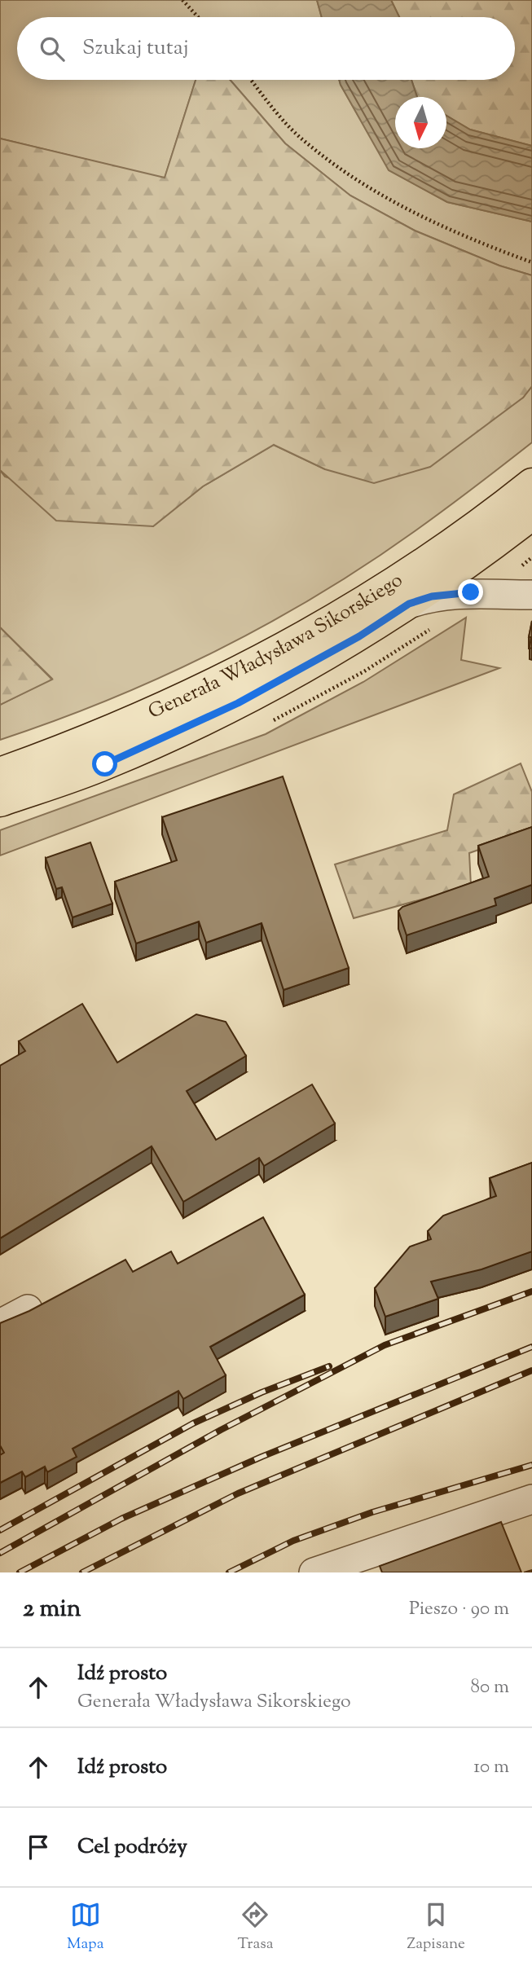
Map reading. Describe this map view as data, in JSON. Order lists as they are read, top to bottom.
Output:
{
  "streets": {
    "main road": ["Generała Władysława Sikorskiego"]
  },
  "north": "bottom",
  "page": {
    "search": "Szukaj tutaj",
    "heading": ["2 min", "Pieszo · 90 m"],
    "list": [
      ["Idź prosto", "Generała Władysława Sikorskiego", "80 m"],
      ["Idź prosto", "10 m"],
      "Cel podróży"
    ],
    "nav": ["Mapa", "Trasa", "Zapisane"]
  }
}
